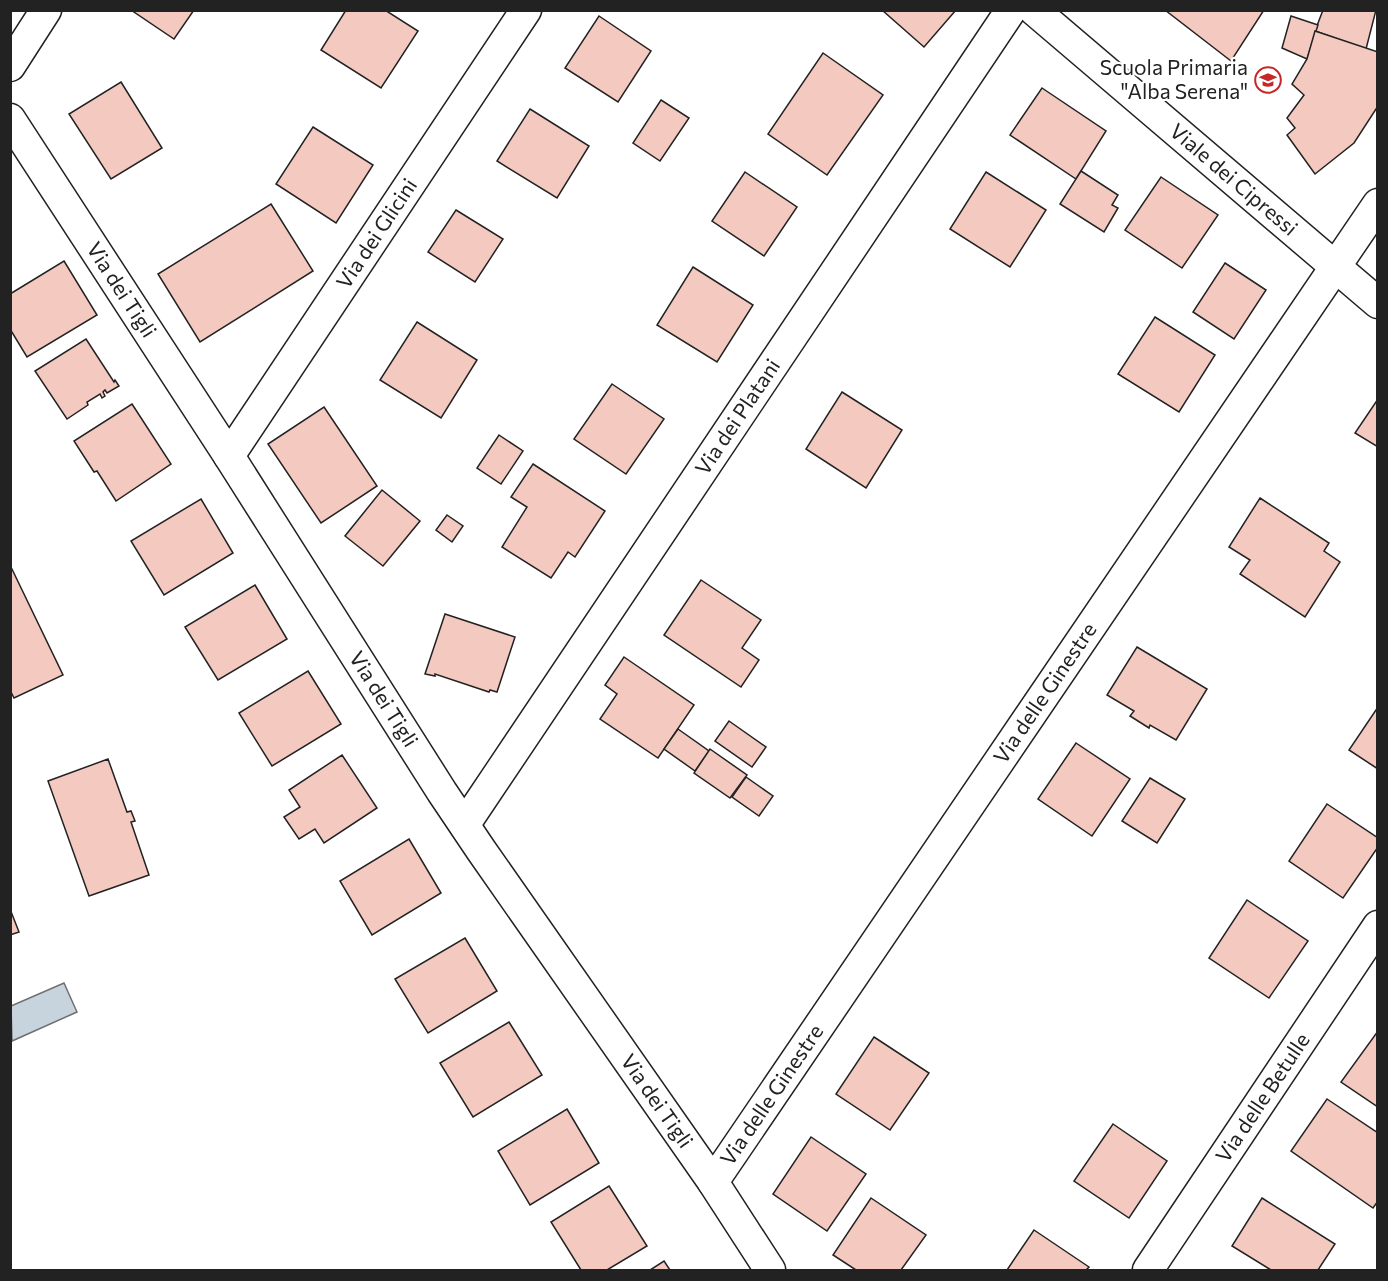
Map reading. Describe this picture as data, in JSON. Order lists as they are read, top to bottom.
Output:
{
  "streets": {
    "street": [
      "Viale dei Cipressi",
      "Via dei Glicini",
      "Via dei Tigli",
      "Via dei Platani",
      "Via delle Ginestre",
      "Via delle Betulle"
    ]
  },
  "crossings": [
    ["Viale dei Cipressi", "Via delle Ginestre"],
    ["Via dei Glicini", "Via dei Tigli"],
    ["Via dei Tigli", "Via dei Platani"],
    ["Via dei Tigli", "Via delle Ginestre"]
  ],
  "places": {
    "school or university": ["Scuola Primaria \"Alba Serena\""]
  }
}
